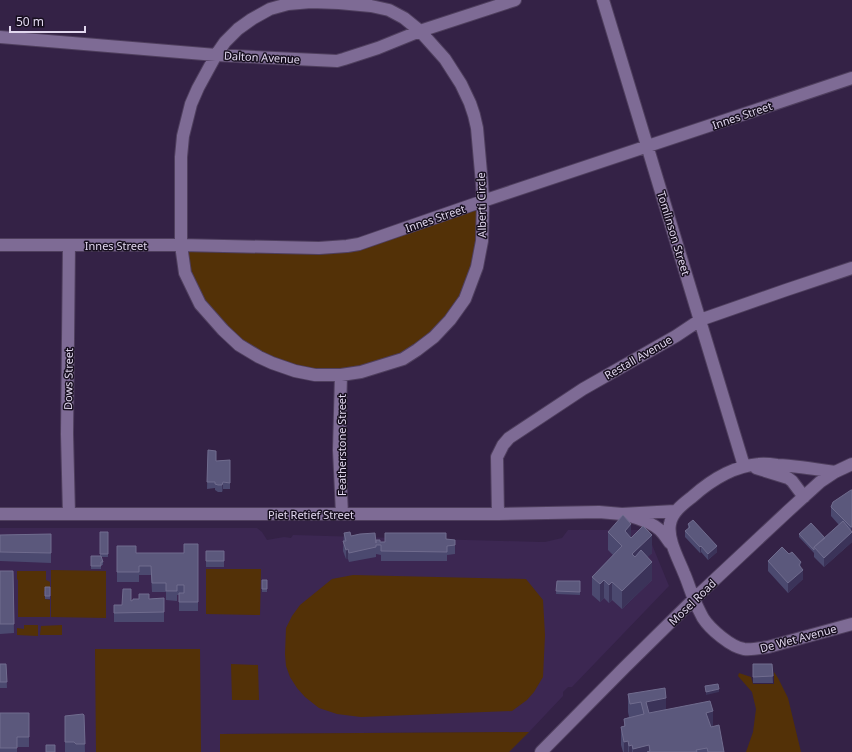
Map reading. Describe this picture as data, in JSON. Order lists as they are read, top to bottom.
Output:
{
  "streets": {
    "street": [
      "Dalton Avenue",
      "Innes Street",
      "Alberti Circle",
      "Tomlinson Street",
      "Restall Avenue",
      "Dows Street",
      "Featherstone Street",
      "Piet Retief Street",
      "Mosel Road",
      "De Wet Avenue"
    ]
  },
  "crossings": [
    ["Dalton Avenue", "Alberti Circle"],
    ["Innes Street", "Alberti Circle"],
    ["Innes Street", "Tomlinson Street"],
    ["Innes Street", "Dows Street"],
    ["Alberti Circle", "Featherstone Street"],
    ["Tomlinson Street", "Restall Avenue"],
    ["Restall Avenue", "Piet Retief Street"],
    ["Dows Street", "Piet Retief Street"],
    ["Featherstone Street", "Piet Retief Street"],
    ["Piet Retief Street", "Mosel Road"],
    ["Piet Retief Street", "De Wet Avenue"],
    ["Mosel Road", "De Wet Avenue"]
  ],
  "scale_bar": "50 m"
}
